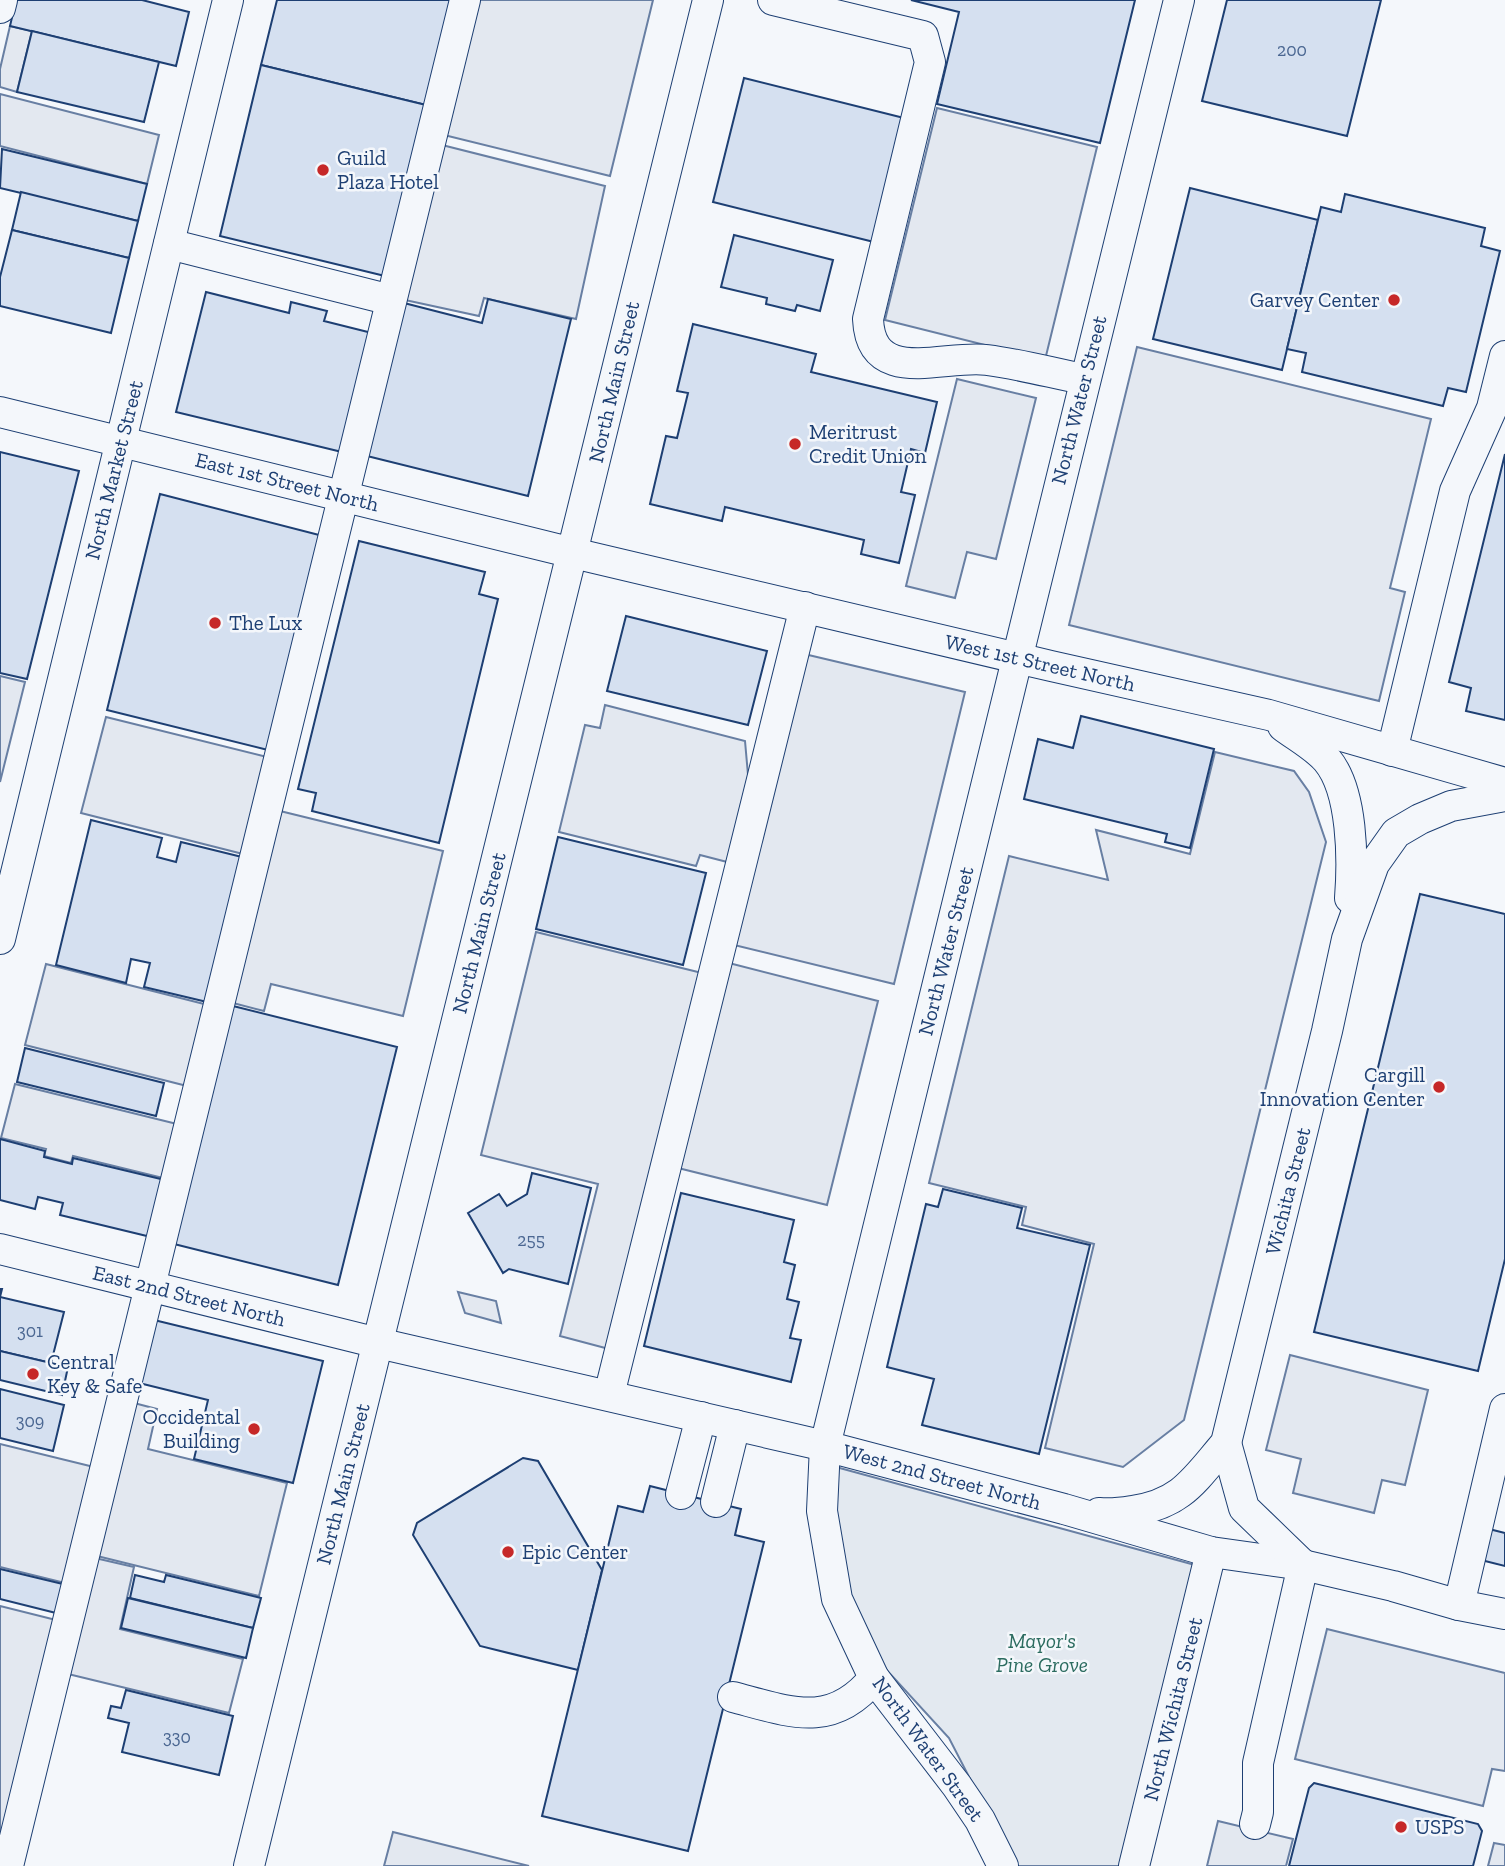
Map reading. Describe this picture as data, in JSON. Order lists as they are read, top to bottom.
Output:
{
  "streets": {
    "street": [
      "North Main Street",
      "North Water Street",
      "North Market Street",
      "East 1st Street North",
      "West 1st Street North",
      "Wichita Street",
      "East 2nd Street North",
      "West 2nd Street North",
      "North Wichita Street"
    ]
  },
  "crossings": [
    ["North Main Street", "East 1st Street North"],
    ["North Main Street", "West 1st Street North"],
    ["North Main Street", "East 2nd Street North"],
    ["North Main Street", "West 2nd Street North"],
    ["North Water Street", "West 1st Street North"],
    ["North Water Street", "West 2nd Street North"],
    ["North Market Street", "East 1st Street North"],
    ["East 1st Street North", "West 1st Street North"],
    ["East 2nd Street North", "West 2nd Street North"],
    ["West 2nd Street North", "North Wichita Street"]
  ],
  "parks": ["Mayor's Pine Grove"],
  "places": [
    "Guild Plaza Hotel",
    "Garvey Center",
    "Meritrust Credit Union",
    "The Lux",
    "Cargill Innovation Center",
    "Central Key & Safe",
    "Occidental Building",
    "Epic Center",
    "USPS"
  ],
  "house_numbers": [
    "200",
    "255",
    "301",
    "309",
    "330"
  ]
}
